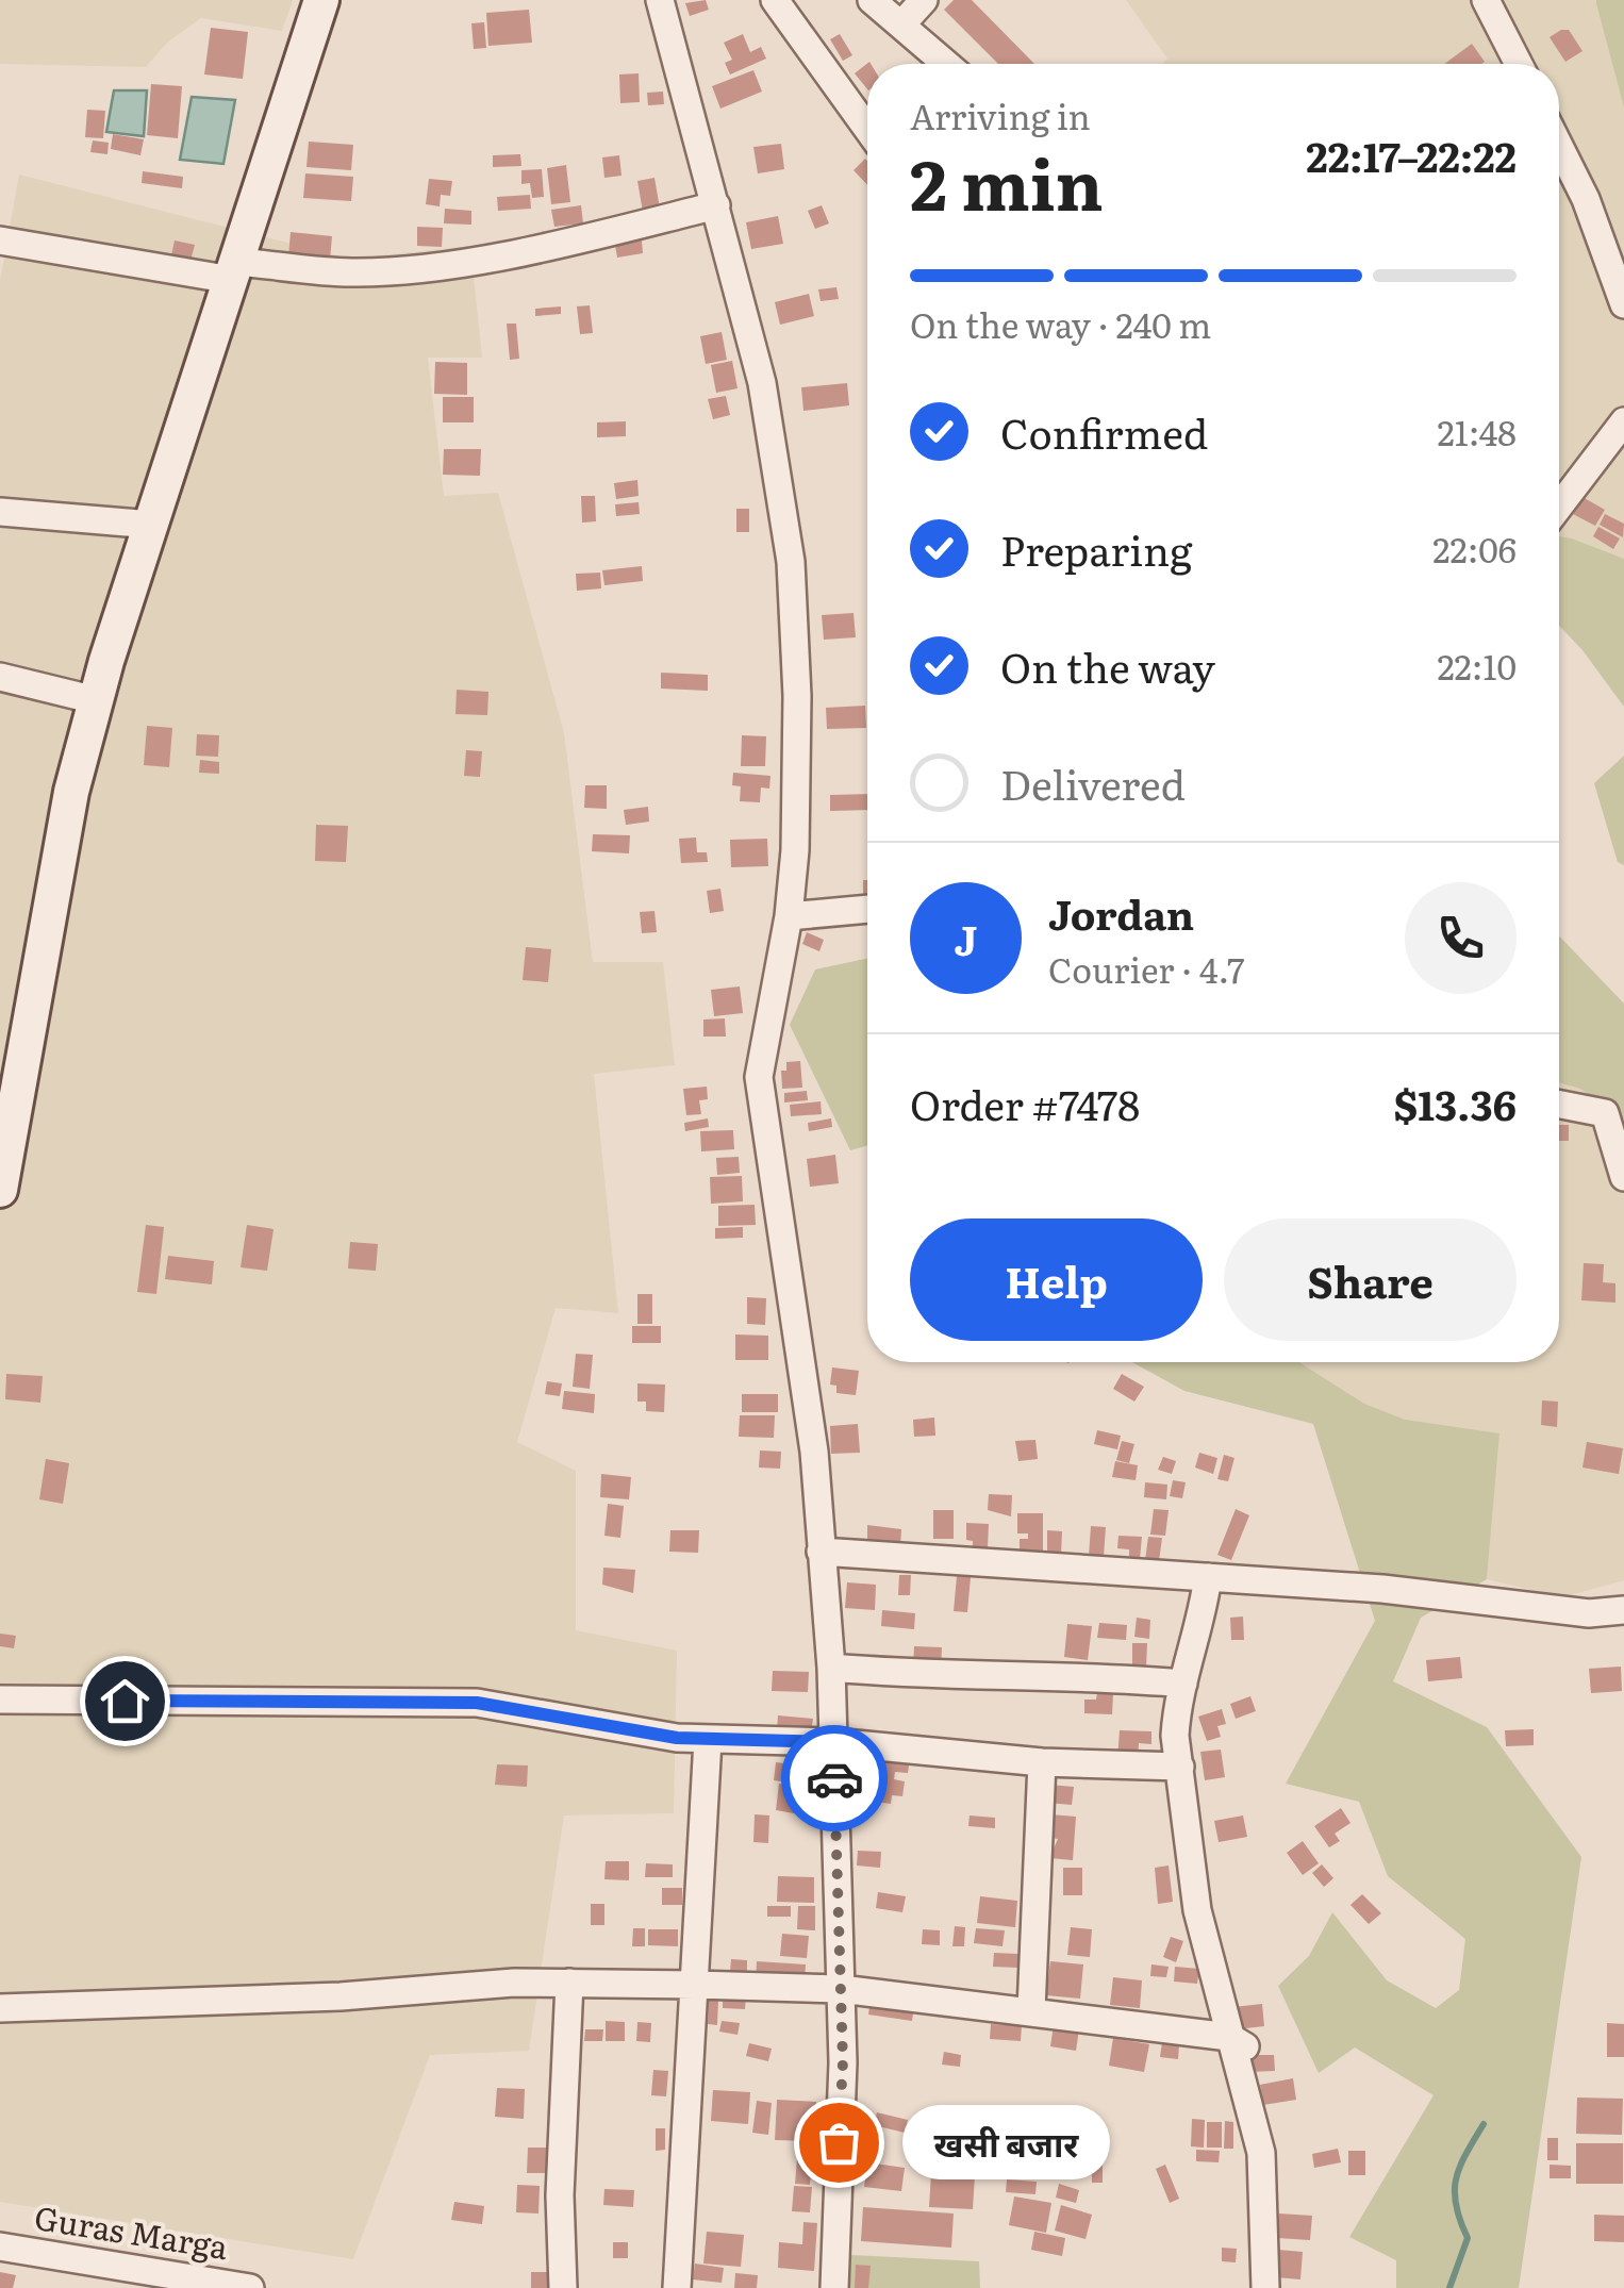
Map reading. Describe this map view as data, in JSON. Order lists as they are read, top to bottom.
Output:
{
  "streets": {
    "street": ["Guras Marga"]
  },
  "places": ["खसी बजार"],
  "page": {
    "heading": ["2 min", "Arriving in", "22:17–22:22"],
    "panel": [
      "Jordan",
      "Courier · 4.7",
      "Order #7478",
      "$13.36"
    ],
    "bar": "On the way · 240 m",
    "list": [
      ["Confirmed", "21:48"],
      ["Preparing", "22:06"],
      ["On the way", "22:10"],
      "Delivered"
    ],
    "round": "J",
    "buttons": ["Help", "Share"],
    "bubble": "खसी बजार"
  }
}
